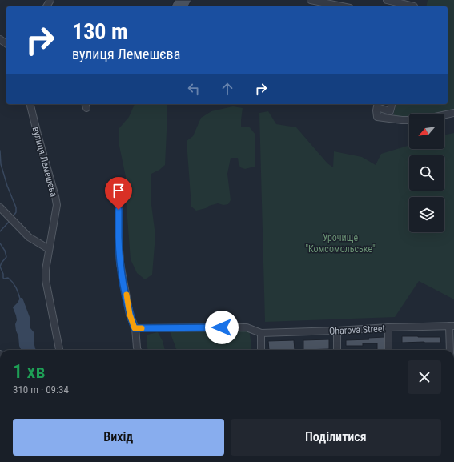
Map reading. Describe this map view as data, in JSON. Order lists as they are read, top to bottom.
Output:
{
  "streets": {
    "street": ["вулиця Лемешєва", "Oharova Street"]
  },
  "parks": ["Урочище \"Комсомольське\""],
  "north": "bottom left",
  "page": {
    "turn": ["130 m", "вулиця Лемешєва"],
    "heading": ["1 хв", "310 m · 09:34"],
    "buttons": ["Вихід", "Поділитися"]
  }
}
